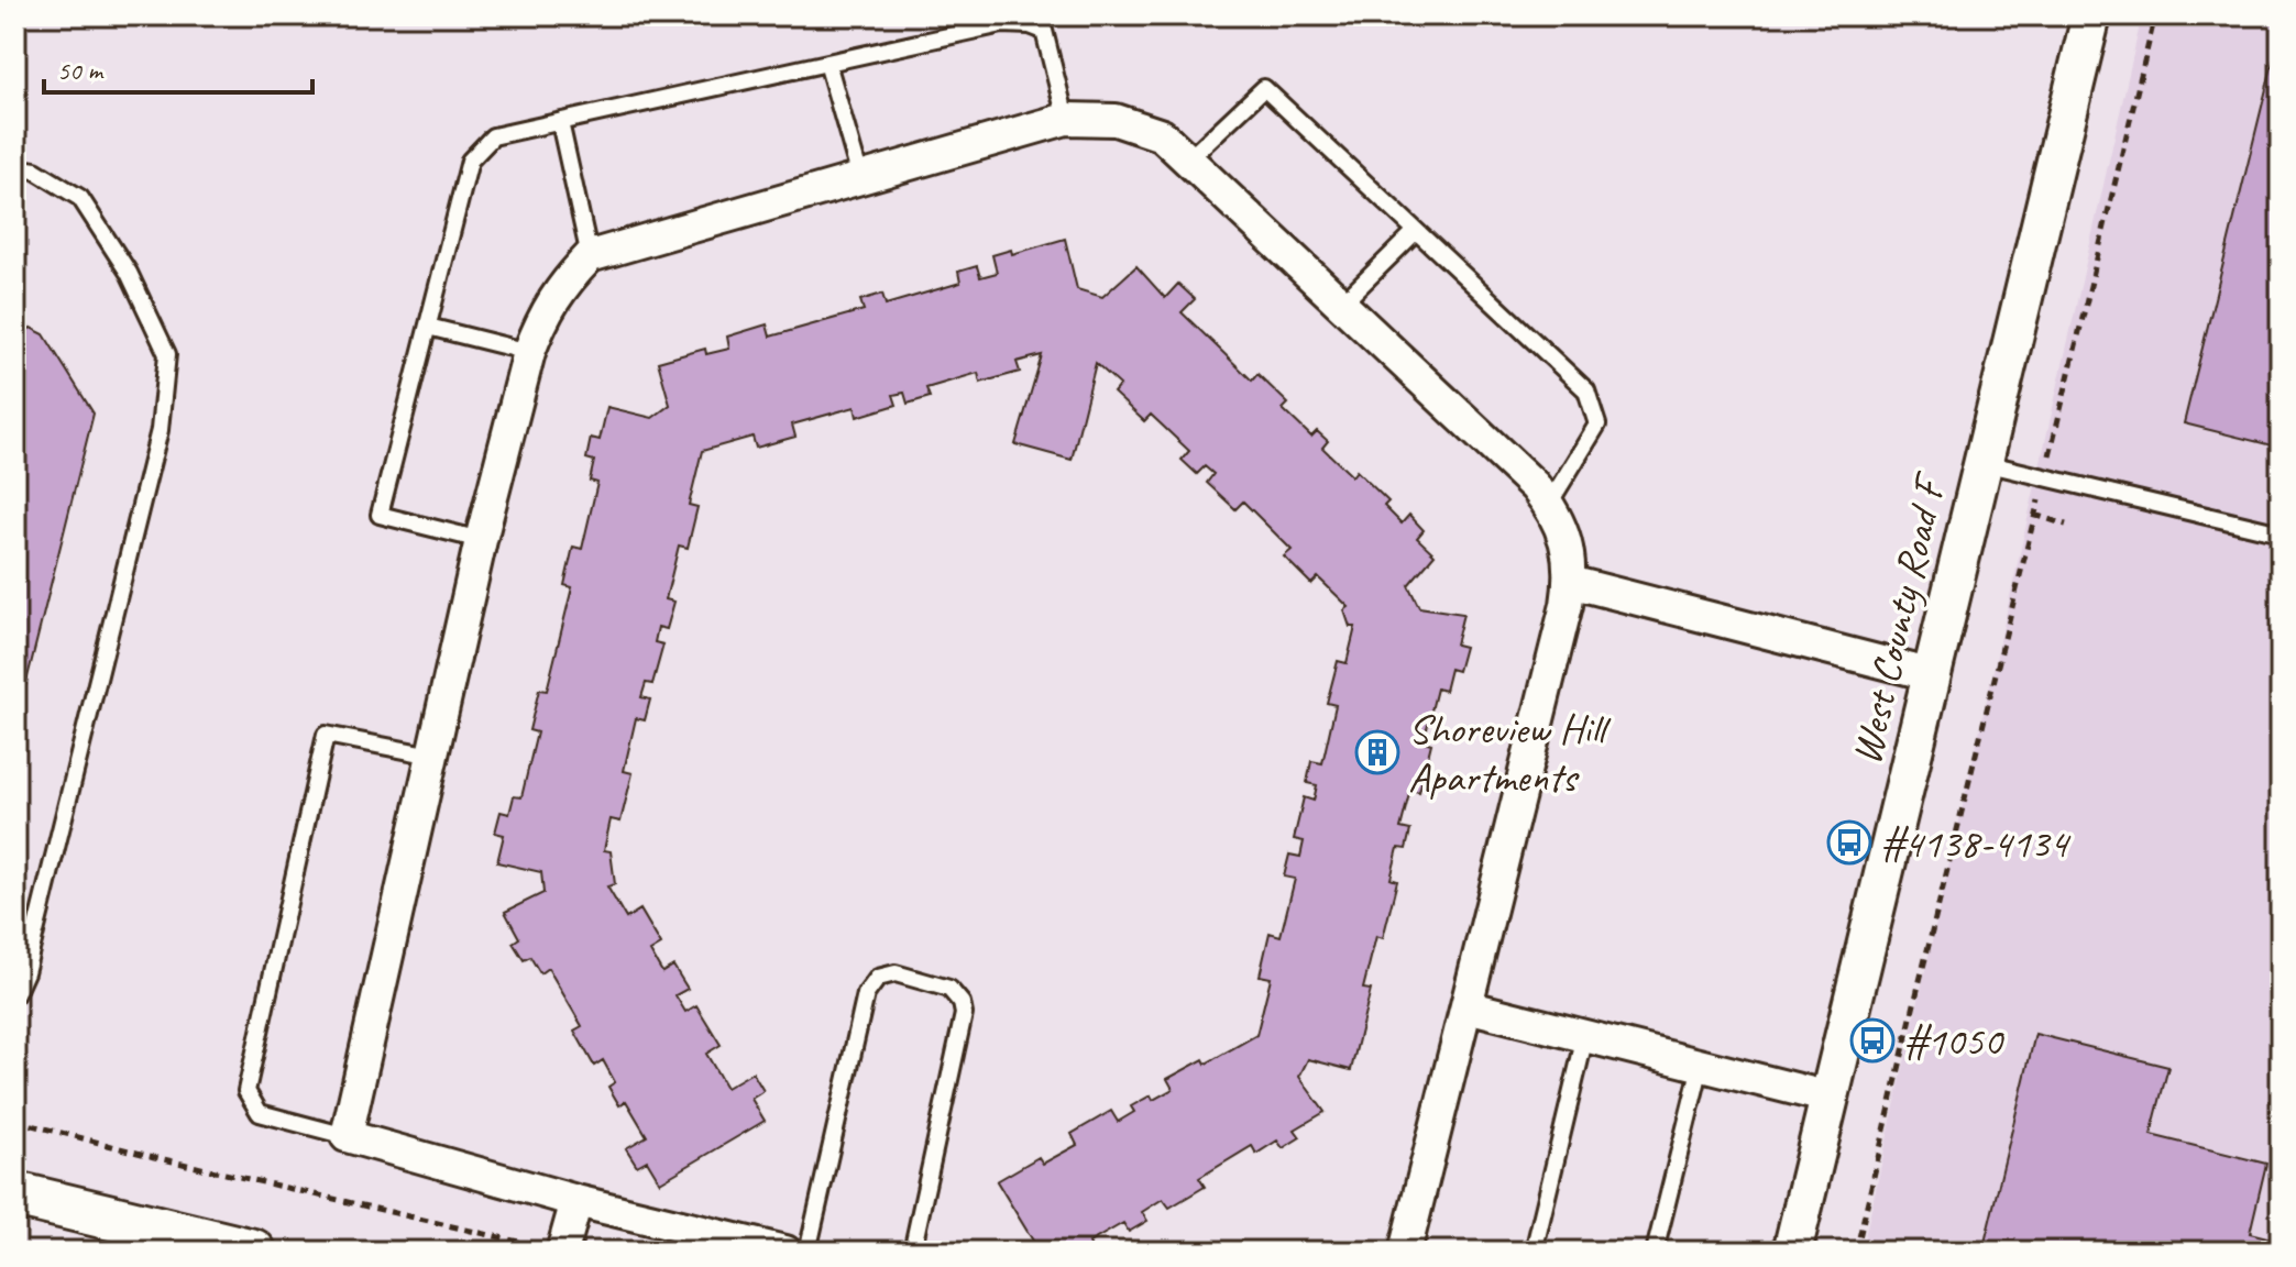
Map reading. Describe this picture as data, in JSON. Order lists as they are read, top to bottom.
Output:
{
  "streets": {
    "street": ["West County Road F"]
  },
  "places": {
    "building": ["Shoreview Hill Apartments"],
    "bus stop": ["#4138-4134", "#1050"]
  },
  "scale_bar": "50 m"
}
